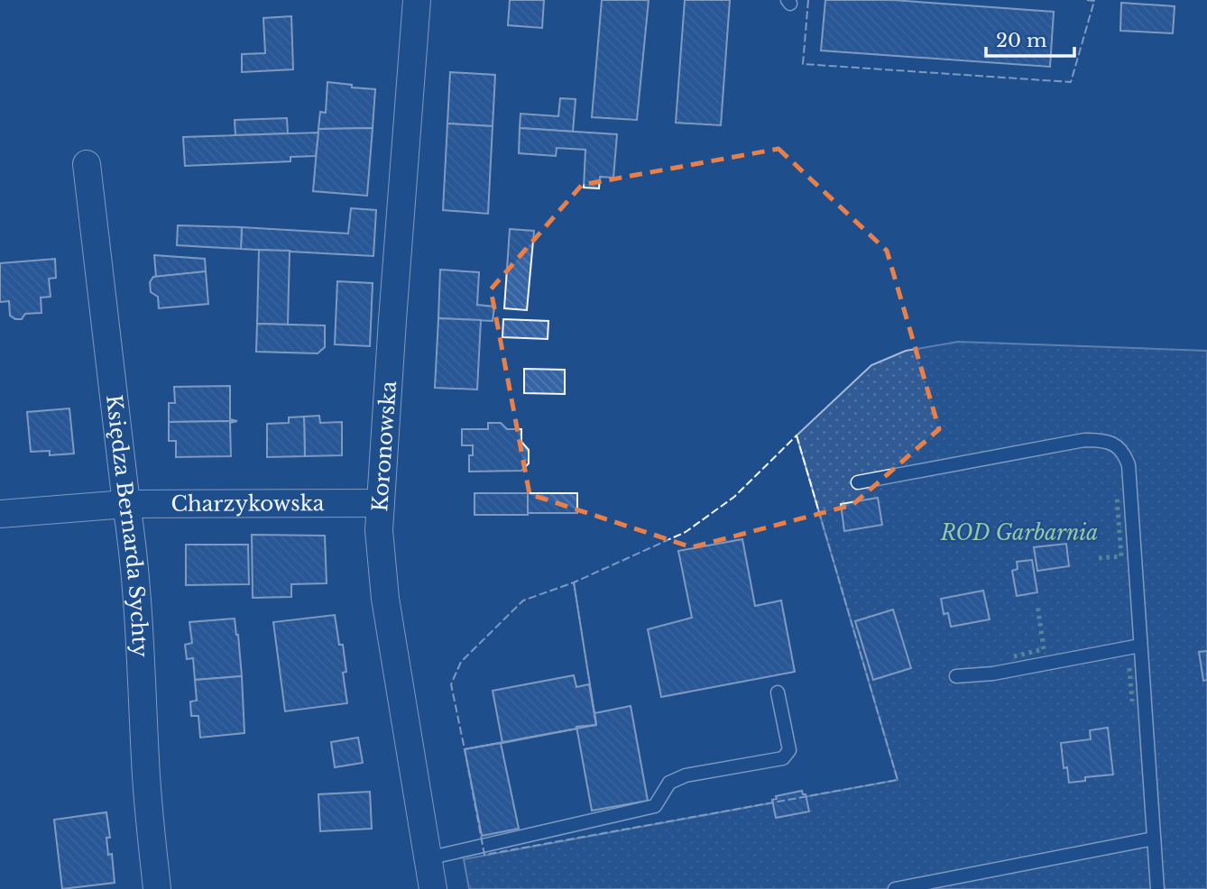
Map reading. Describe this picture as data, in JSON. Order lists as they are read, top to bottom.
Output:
{
  "streets": {
    "street": ["Koronowska", "Charzykowska", "Księdza Bernarda Sychty"]
  },
  "crossings": [
    ["Koronowska", "Charzykowska"],
    ["Charzykowska", "Księdza Bernarda Sychty"]
  ],
  "parks": ["ROD Garbarnia"],
  "scale_bar": "20 m"
}
